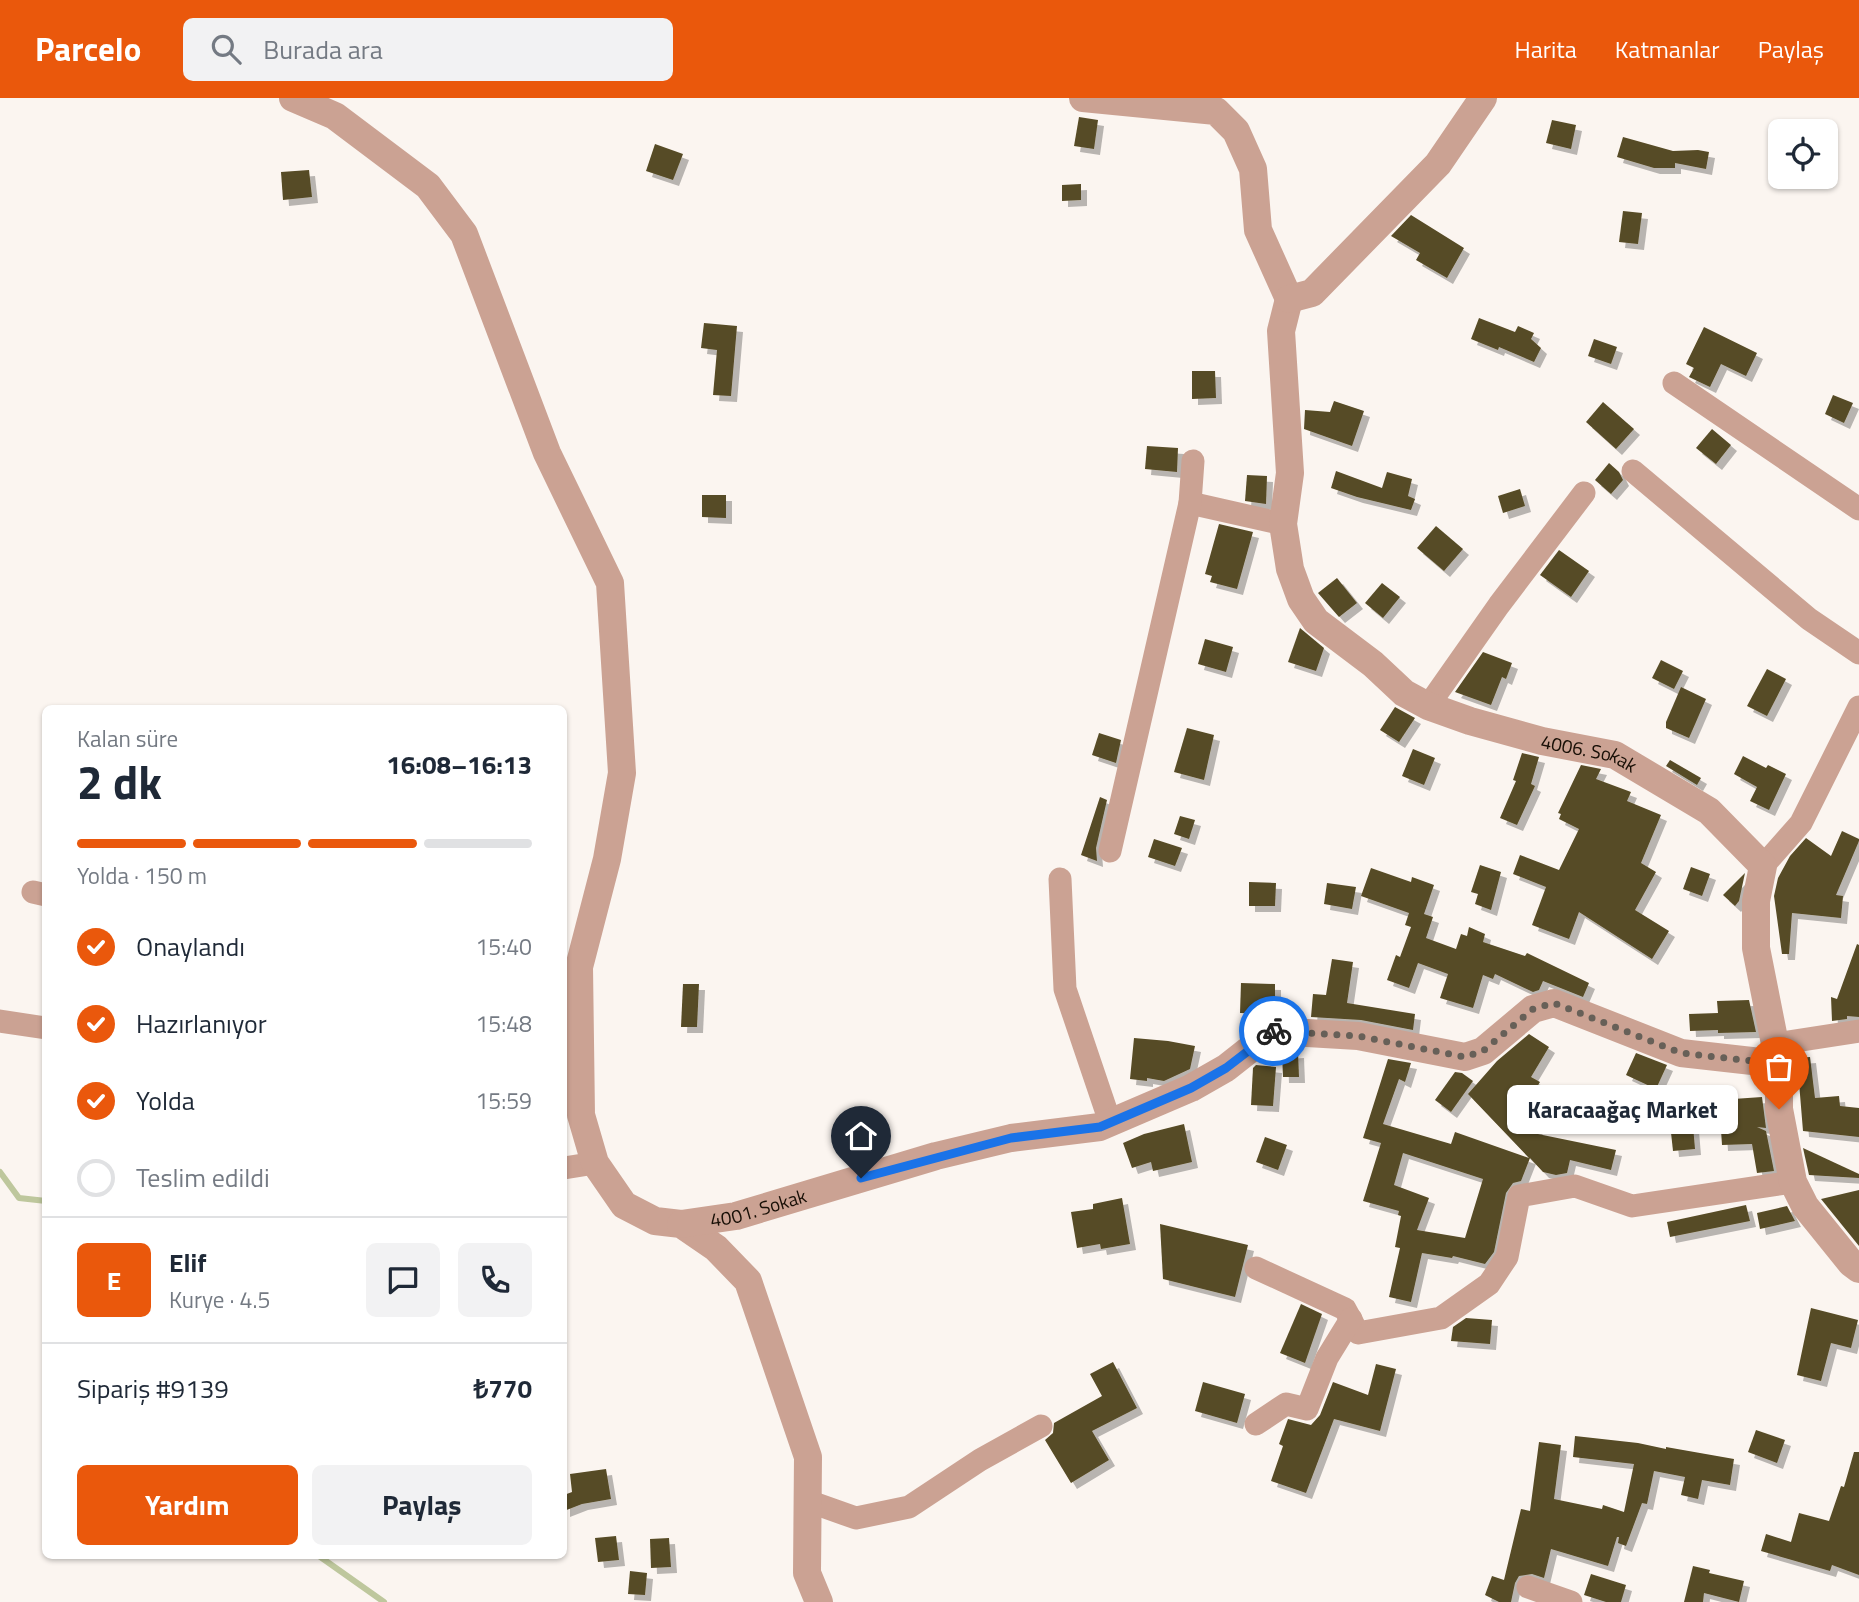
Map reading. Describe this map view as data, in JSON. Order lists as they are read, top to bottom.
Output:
{
  "streets": {
    "street": ["4006. Sokak", "4001. Sokak"]
  },
  "places": ["Karacaağaç Market"],
  "page": {
    "header": "Parcelo",
    "search": "Burada ara",
    "nav": ["Harita", "Katmanlar", "Paylaş"],
    "heading": ["2 dk", "Kalan süre", "16:08–16:13"],
    "panel": [
      "Elif",
      "Kurye · 4.5",
      "Sipariş #9139",
      "₺770"
    ],
    "bar": "Yolda · 150 m",
    "list": [
      ["Onaylandı", "15:40"],
      ["Hazırlanıyor", "15:48"],
      ["Yolda", "15:59"],
      "Teslim edildi"
    ],
    "bubble": "Karacaağaç Market",
    "round": "E",
    "buttons": ["Yardım", "Paylaş"]
  }
}
